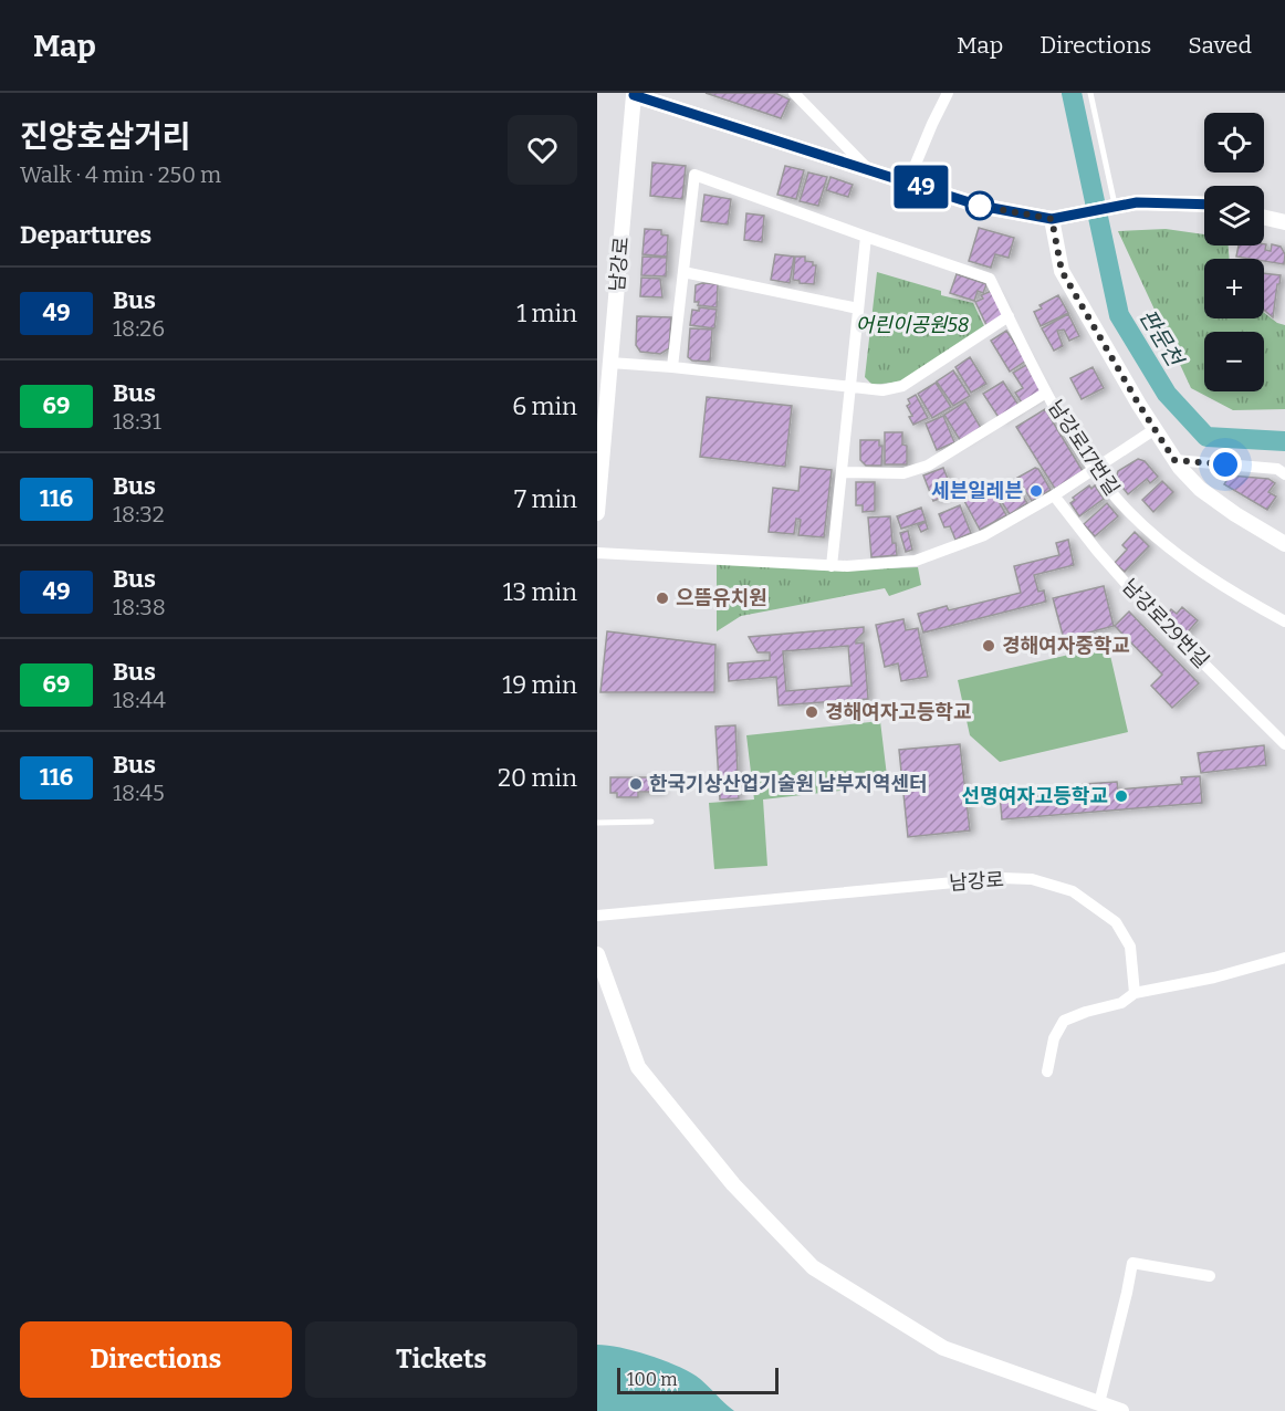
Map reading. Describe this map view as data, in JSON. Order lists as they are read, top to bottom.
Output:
{
  "streets": {
    "street": ["남강로", "남강로17번길", "남강로29번길"]
  },
  "water": ["판문천"],
  "parks": ["어린이공원58"],
  "places": [
    "세븐일레븐",
    "으뜸유치원",
    "경해여자중학교",
    "경해여자고등학교",
    "한국기상산업기술원 남부지역센터",
    "선명여자고등학교"
  ],
  "lines": ["bus line 49"],
  "scale_bar": "100 m",
  "page": {
    "header": "Map",
    "nav": ["Map", "Directions", "Saved"],
    "heading": [
      ["진양호삼거리", "Walk · 4 min · 250 m"],
      "Departures"
    ],
    "on_map": "49",
    "map_buttons": ["+", "−"],
    "list": [
      {
        "mark": "49",
        "name": "Bus",
        "note": "18:26",
        "value": "1 min"
      },
      {
        "mark": "69",
        "name": "Bus",
        "note": "18:31",
        "value": "6 min"
      },
      {
        "mark": "116",
        "name": "Bus",
        "note": "18:32",
        "value": "7 min"
      },
      {
        "mark": "49",
        "name": "Bus",
        "note": "18:38",
        "value": "13 min"
      },
      {
        "mark": "69",
        "name": "Bus",
        "note": "18:44",
        "value": "19 min"
      },
      {
        "mark": "116",
        "name": "Bus",
        "note": "18:45",
        "value": "20 min"
      }
    ],
    "buttons": ["Directions", "Tickets"],
    "scale": "100 m"
  }
}
